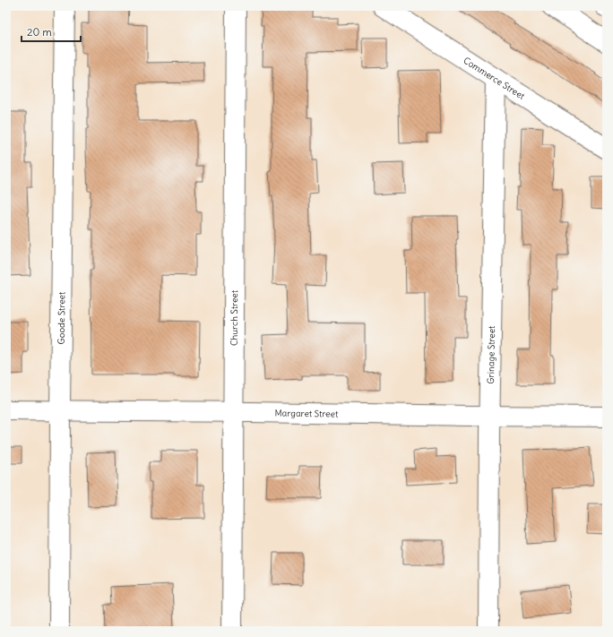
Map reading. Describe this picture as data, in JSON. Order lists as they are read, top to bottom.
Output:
{
  "streets": {
    "street": [
      "Commerce Street",
      "Goode Street",
      "Church Street",
      "Grinage Street",
      "Margaret Street"
    ]
  },
  "crossings": [
    ["Commerce Street", "Grinage Street"],
    ["Goode Street", "Margaret Street"],
    ["Church Street", "Margaret Street"],
    ["Grinage Street", "Margaret Street"]
  ],
  "scale_bar": "20 m"
}
